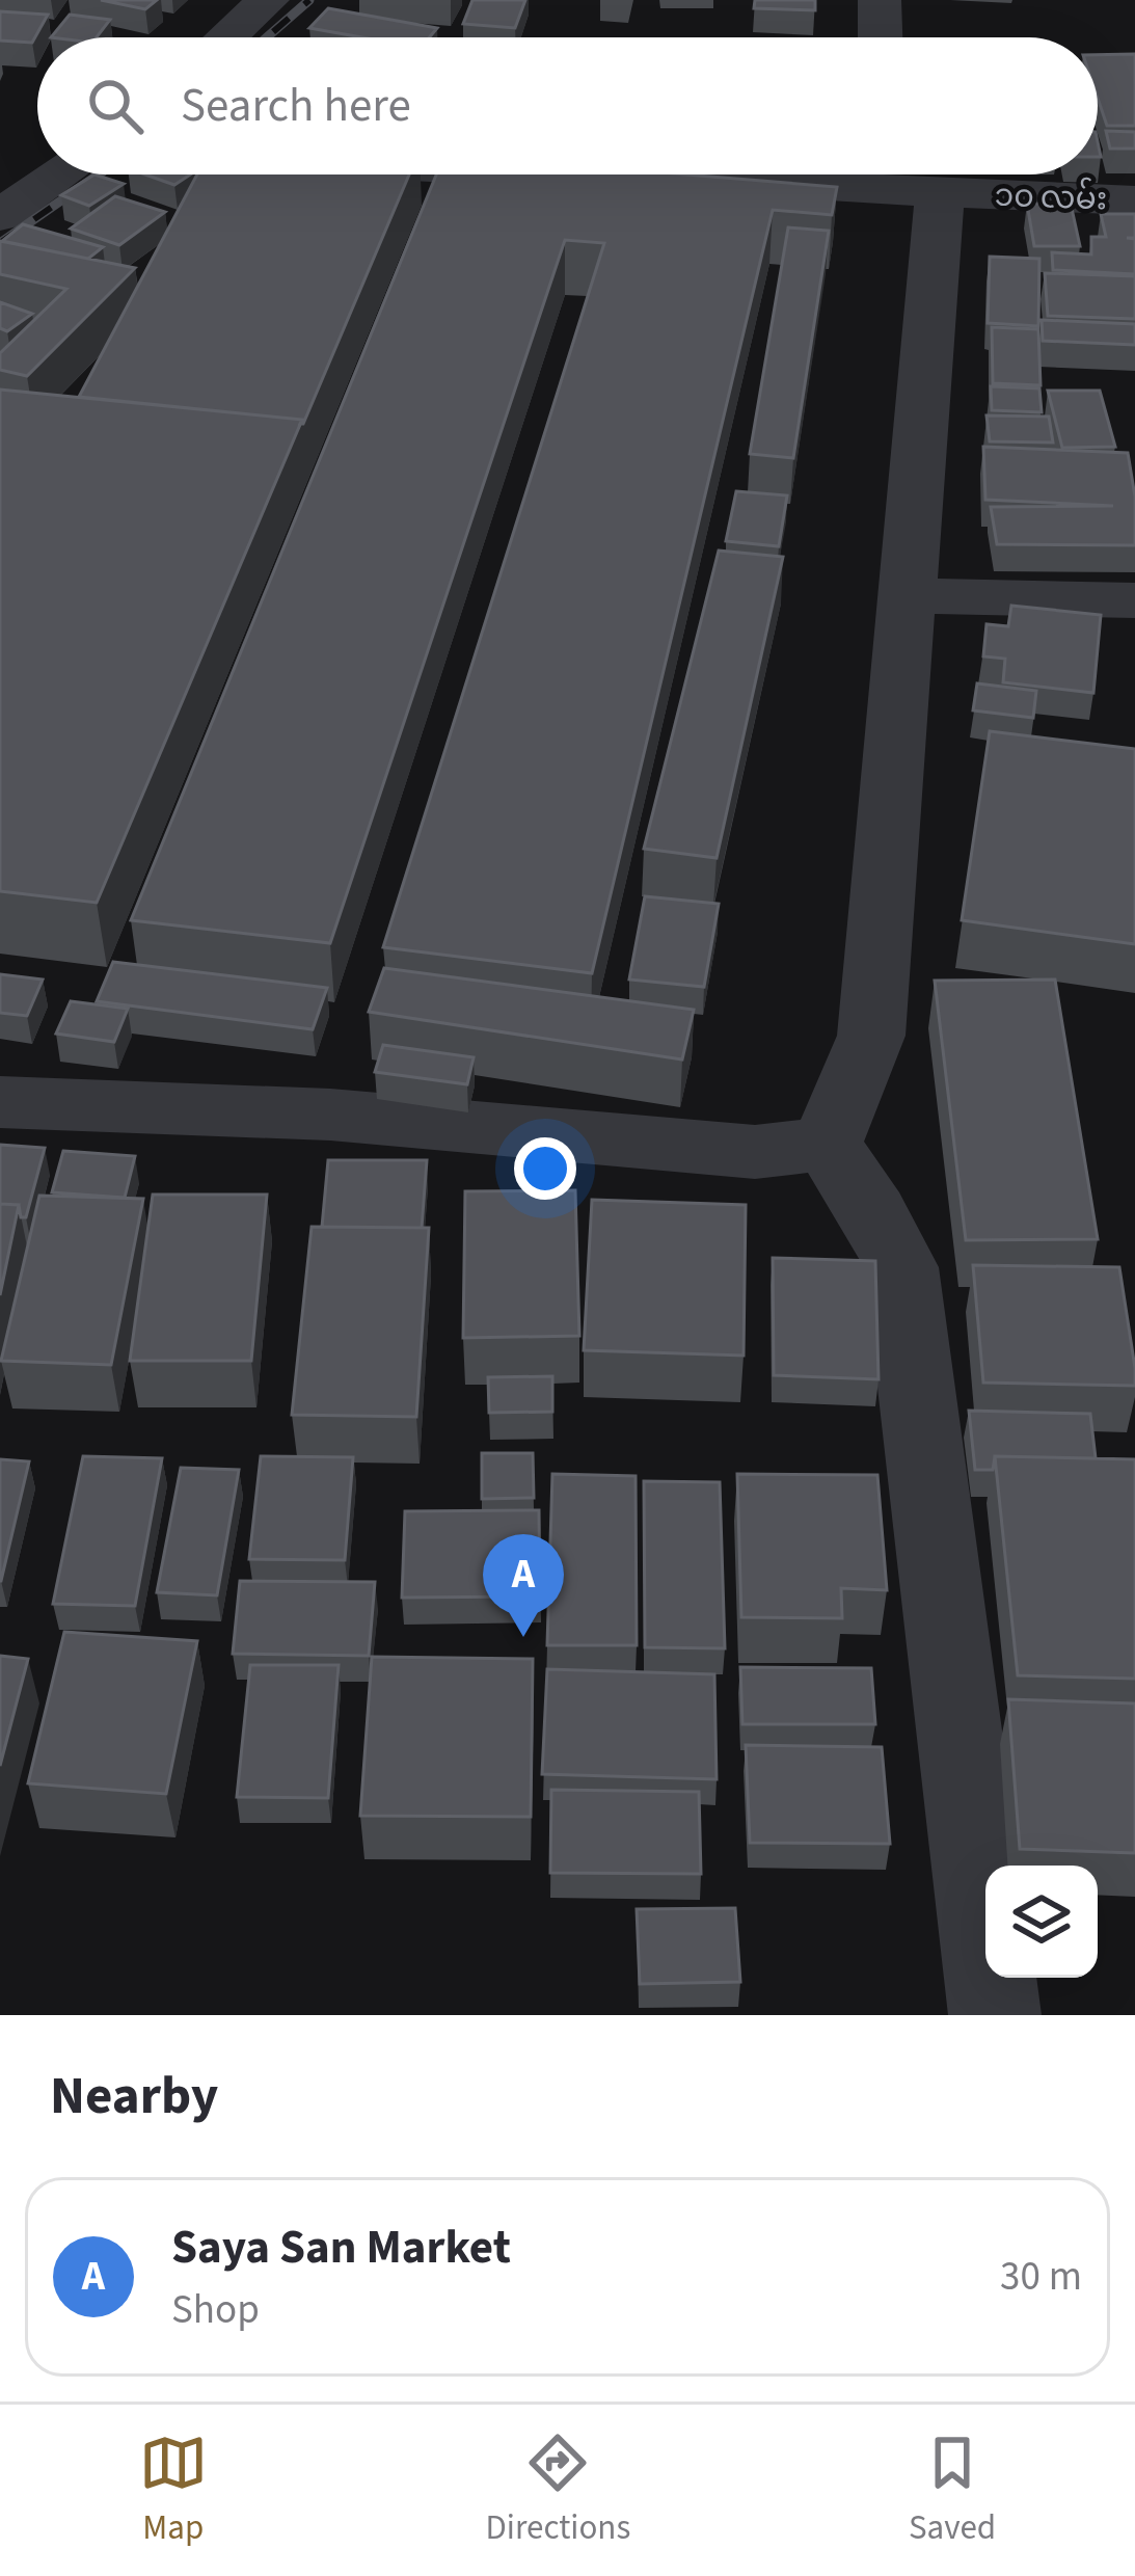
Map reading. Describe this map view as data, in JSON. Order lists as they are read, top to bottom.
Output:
{
  "streets": {
    "street": ["၁၀ လမ်း"]
  },
  "page": {
    "search": "Search here",
    "pins": "A",
    "heading": "Nearby",
    "list": [
      {
        "mark": "A",
        "name": "Saya San Market",
        "note": "Shop",
        "value": "30 m"
      }
    ],
    "nav": ["Map", "Directions", "Saved"]
  }
}
